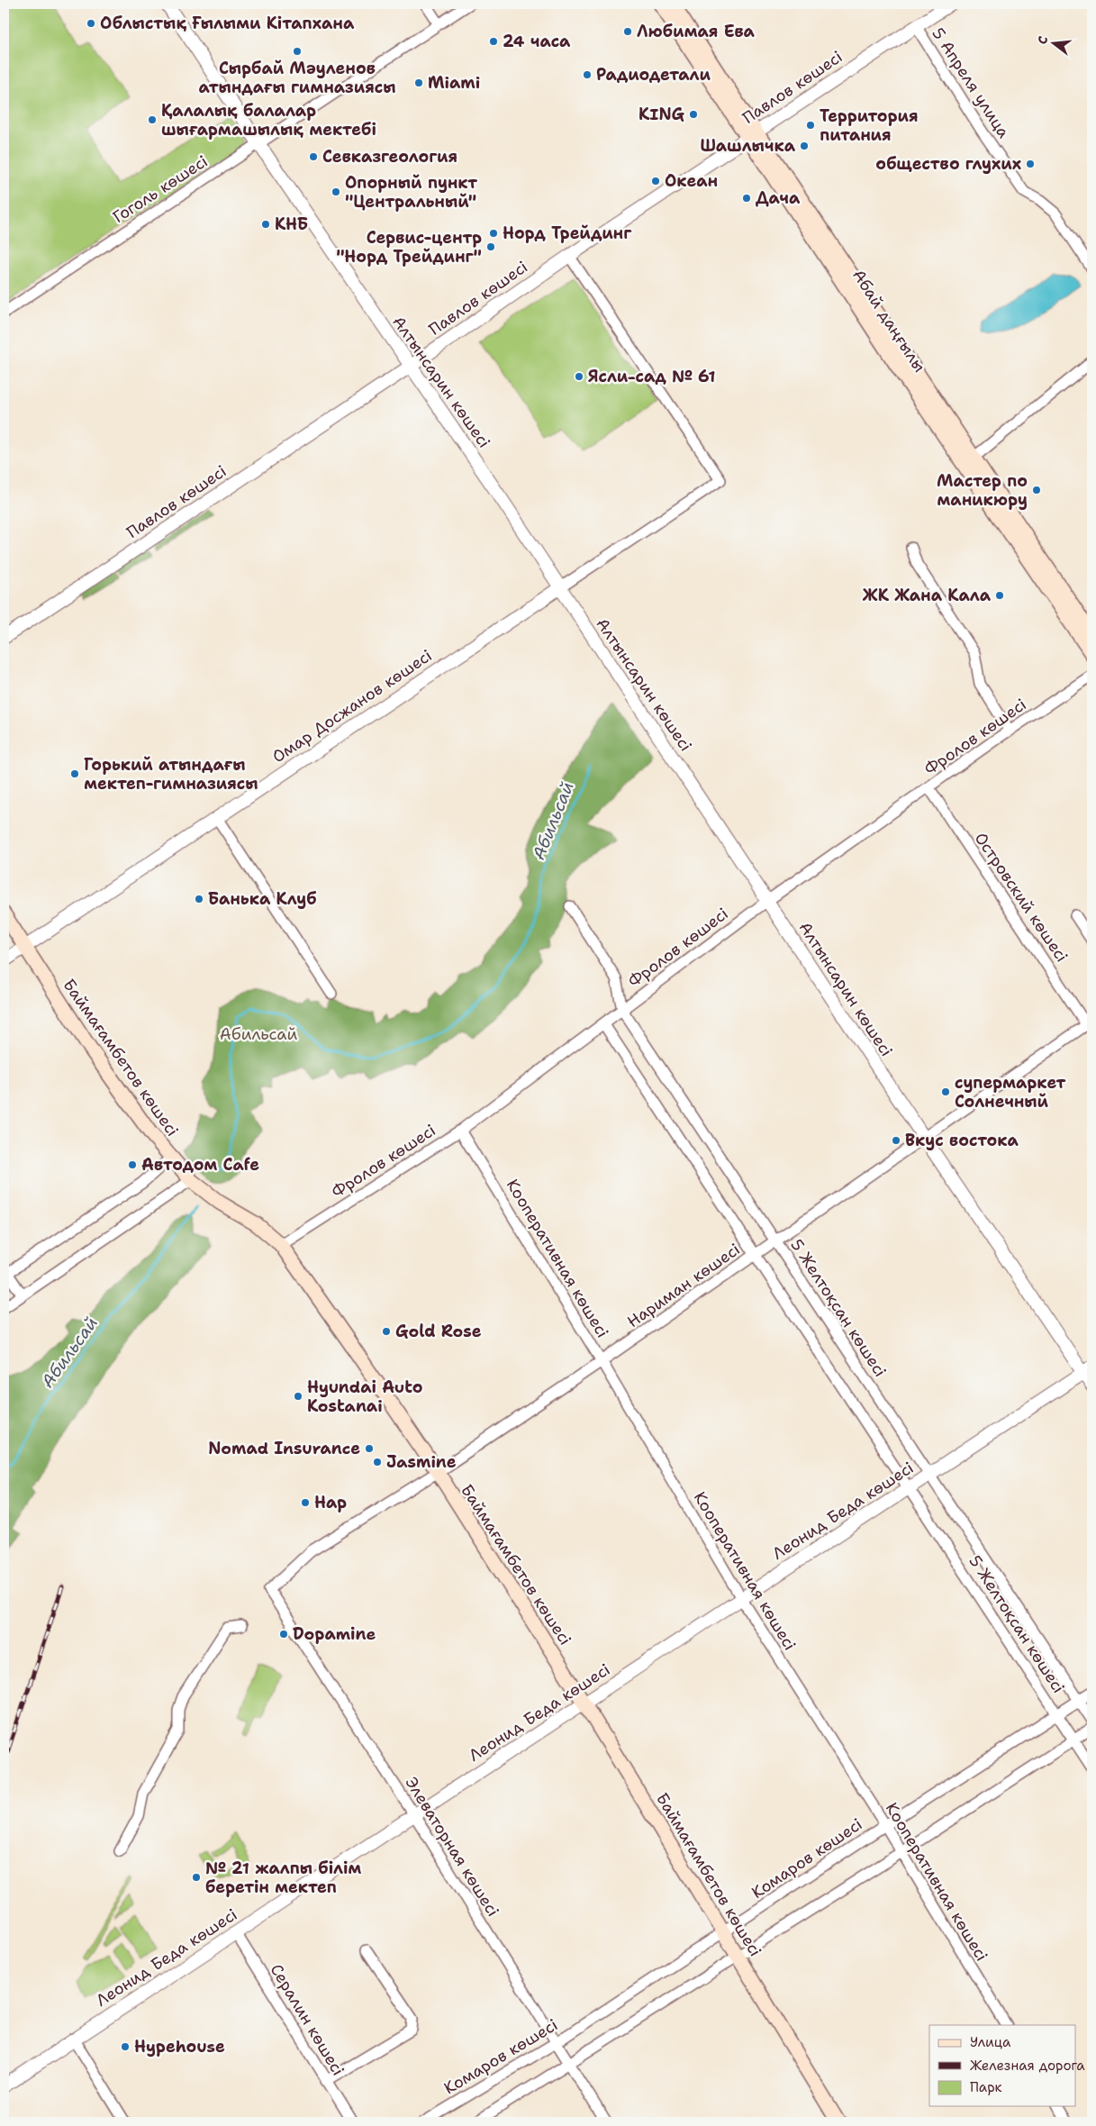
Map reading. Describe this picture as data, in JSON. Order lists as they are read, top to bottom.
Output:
{
  "streets": {
    "main road": ["Абай даңғылы", "Баймағамбетов көшесі"],
    "street": [
      "5 Апреля улица",
      "Павлов көшесі",
      "Гоголь көшесі",
      "Алтынсарин көшесі",
      "Омар Досжанов көшесі",
      "Фролов көшесі",
      "Островский көшесі",
      "Кооперативная көшесі",
      "Нариман көшесі",
      "5 Желтоқсан көшесі",
      "Леонид Беда көшесі",
      "Элеваторная көшесі",
      "Комаров көшесі",
      "Сералин көшесі"
    ]
  },
  "crossings": [
    ["5 Апреля улица", "Павлов көшесі"],
    ["Павлов көшесі", "Абай даңғылы"],
    ["Павлов көшесі", "Алтынсарин көшесі"],
    ["Павлов көшесі", "Омар Досжанов көшесі"],
    ["Гоголь көшесі", "Алтынсарин көшесі"],
    ["Алтынсарин көшесі", "Омар Досжанов көшесі"],
    ["Алтынсарин көшесі", "Фролов көшесі"],
    ["Алтынсарин көшесі", "Нариман көшесі"],
    ["Алтынсарин көшесі", "Леонид Беда көшесі"],
    ["Омар Досжанов көшесі", "Баймағамбетов көшесі"],
    ["Фролов көшесі", "Островский көшесі"],
    ["Фролов көшесі", "Баймағамбетов көшесі"],
    ["Фролов көшесі", "Кооперативная көшесі"],
    ["Фролов көшесі", "5 Желтоқсан көшесі"],
    ["Островский көшесі", "Нариман көшесі"],
    ["Баймағамбетов көшесі", "Нариман көшесі"],
    ["Баймағамбетов көшесі", "Леонид Беда көшесі"],
    ["Баймағамбетов көшесі", "Комаров көшесі"],
    ["Кооперативная көшесі", "Нариман көшесі"],
    ["Кооперативная көшесі", "Леонид Беда көшесі"],
    ["Кооперативная көшесі", "Комаров көшесі"],
    ["Нариман көшесі", "5 Желтоқсан көшесі"],
    ["Нариман көшесі", "Элеваторная көшесі"],
    ["5 Желтоқсан көшесі", "Леонид Беда көшесі"],
    ["5 Желтоқсан көшесі", "Комаров көшесі"],
    ["Леонид Беда көшесі", "Элеваторная көшесі"],
    ["Леонид Беда көшесі", "Сералин көшесі"],
    ["Элеваторная көшесі", "Комаров көшесі"]
  ],
  "water": ["Абильсай"],
  "parks": ["Абильсай"],
  "places": [
    "Облыстық Ғылыми Кітапхана",
    "Любимая Ева",
    "24 часа",
    "Сырбай Мәуленов атындағы гимназиясы",
    "Радиодетали",
    "Miami",
    "KING",
    "Қалалық балалар шығармашылық мектебі",
    "Территория питания",
    "Шашлычка",
    "Севказгеология",
    "общество глухих",
    "Океан",
    "Опорный пункт \"Центральный\"",
    "Дача",
    "КНБ",
    "Норд Трейдинг",
    "Сервис-центр \"Норд Трейдинг\"",
    "Ясли-сад № 61",
    "Мастер по маникюру",
    "ЖК Жана Кала",
    "Горький атындағы мектеп-гимназиясы",
    "Банька Клуб",
    "супермаркет Солнечный",
    "Вкус востока",
    "Автодом Cafe",
    "Gold Rose",
    "Hyundai Auto Kostanai",
    "Nomad Insurance",
    "Jasmine",
    "Нар",
    "Dopamine",
    "№ 21 жалпы білім беретін мектеп",
    "Hypehouse"
  ],
  "legend": ["Улица", "Железная дорога", "Парк"],
  "north": "left"
}
